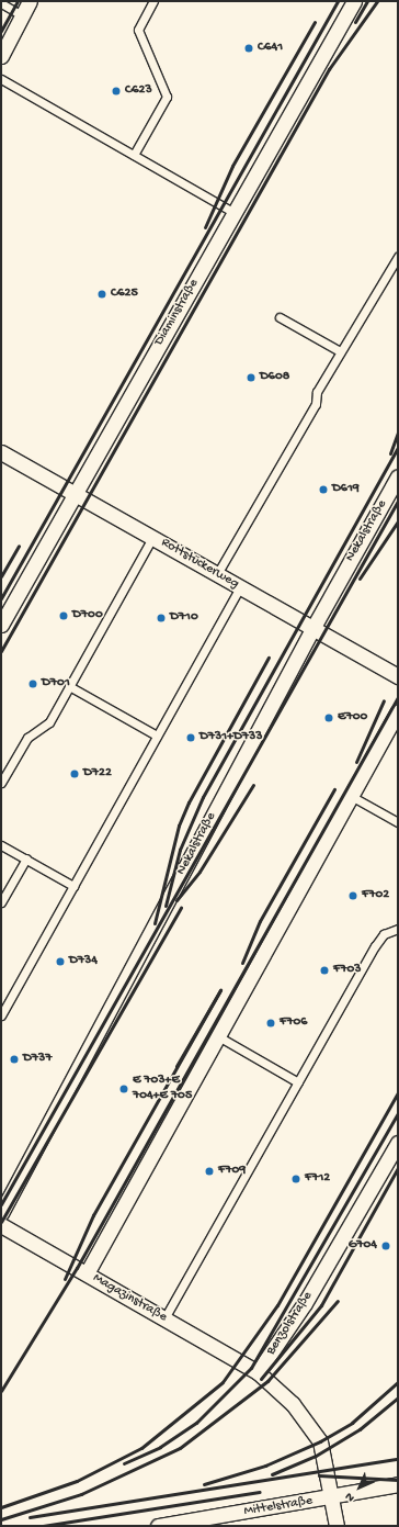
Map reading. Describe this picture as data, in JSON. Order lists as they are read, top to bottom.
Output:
{
  "streets": {
    "street": [
      "Diaminstraße",
      "Nekalstraße",
      "Rottstückerweg",
      "Magazinstraße",
      "Benzolstraße",
      "Mittelstraße"
    ]
  },
  "crossings": [
    ["Diaminstraße", "Rottstückerweg"],
    ["Nekalstraße", "Rottstückerweg"],
    ["Magazinstraße", "Benzolstraße"]
  ],
  "places": [
    "C641",
    "C623",
    "C625",
    "D608",
    "D619",
    "D700",
    "D710",
    "D701",
    "E700",
    "D731+D733",
    "D722",
    "F702",
    "D734",
    "F703",
    "F706",
    "D737",
    "E 703+E 704+E 705",
    "F709",
    "F712",
    "G704"
  ],
  "north": "bottom left"
}
